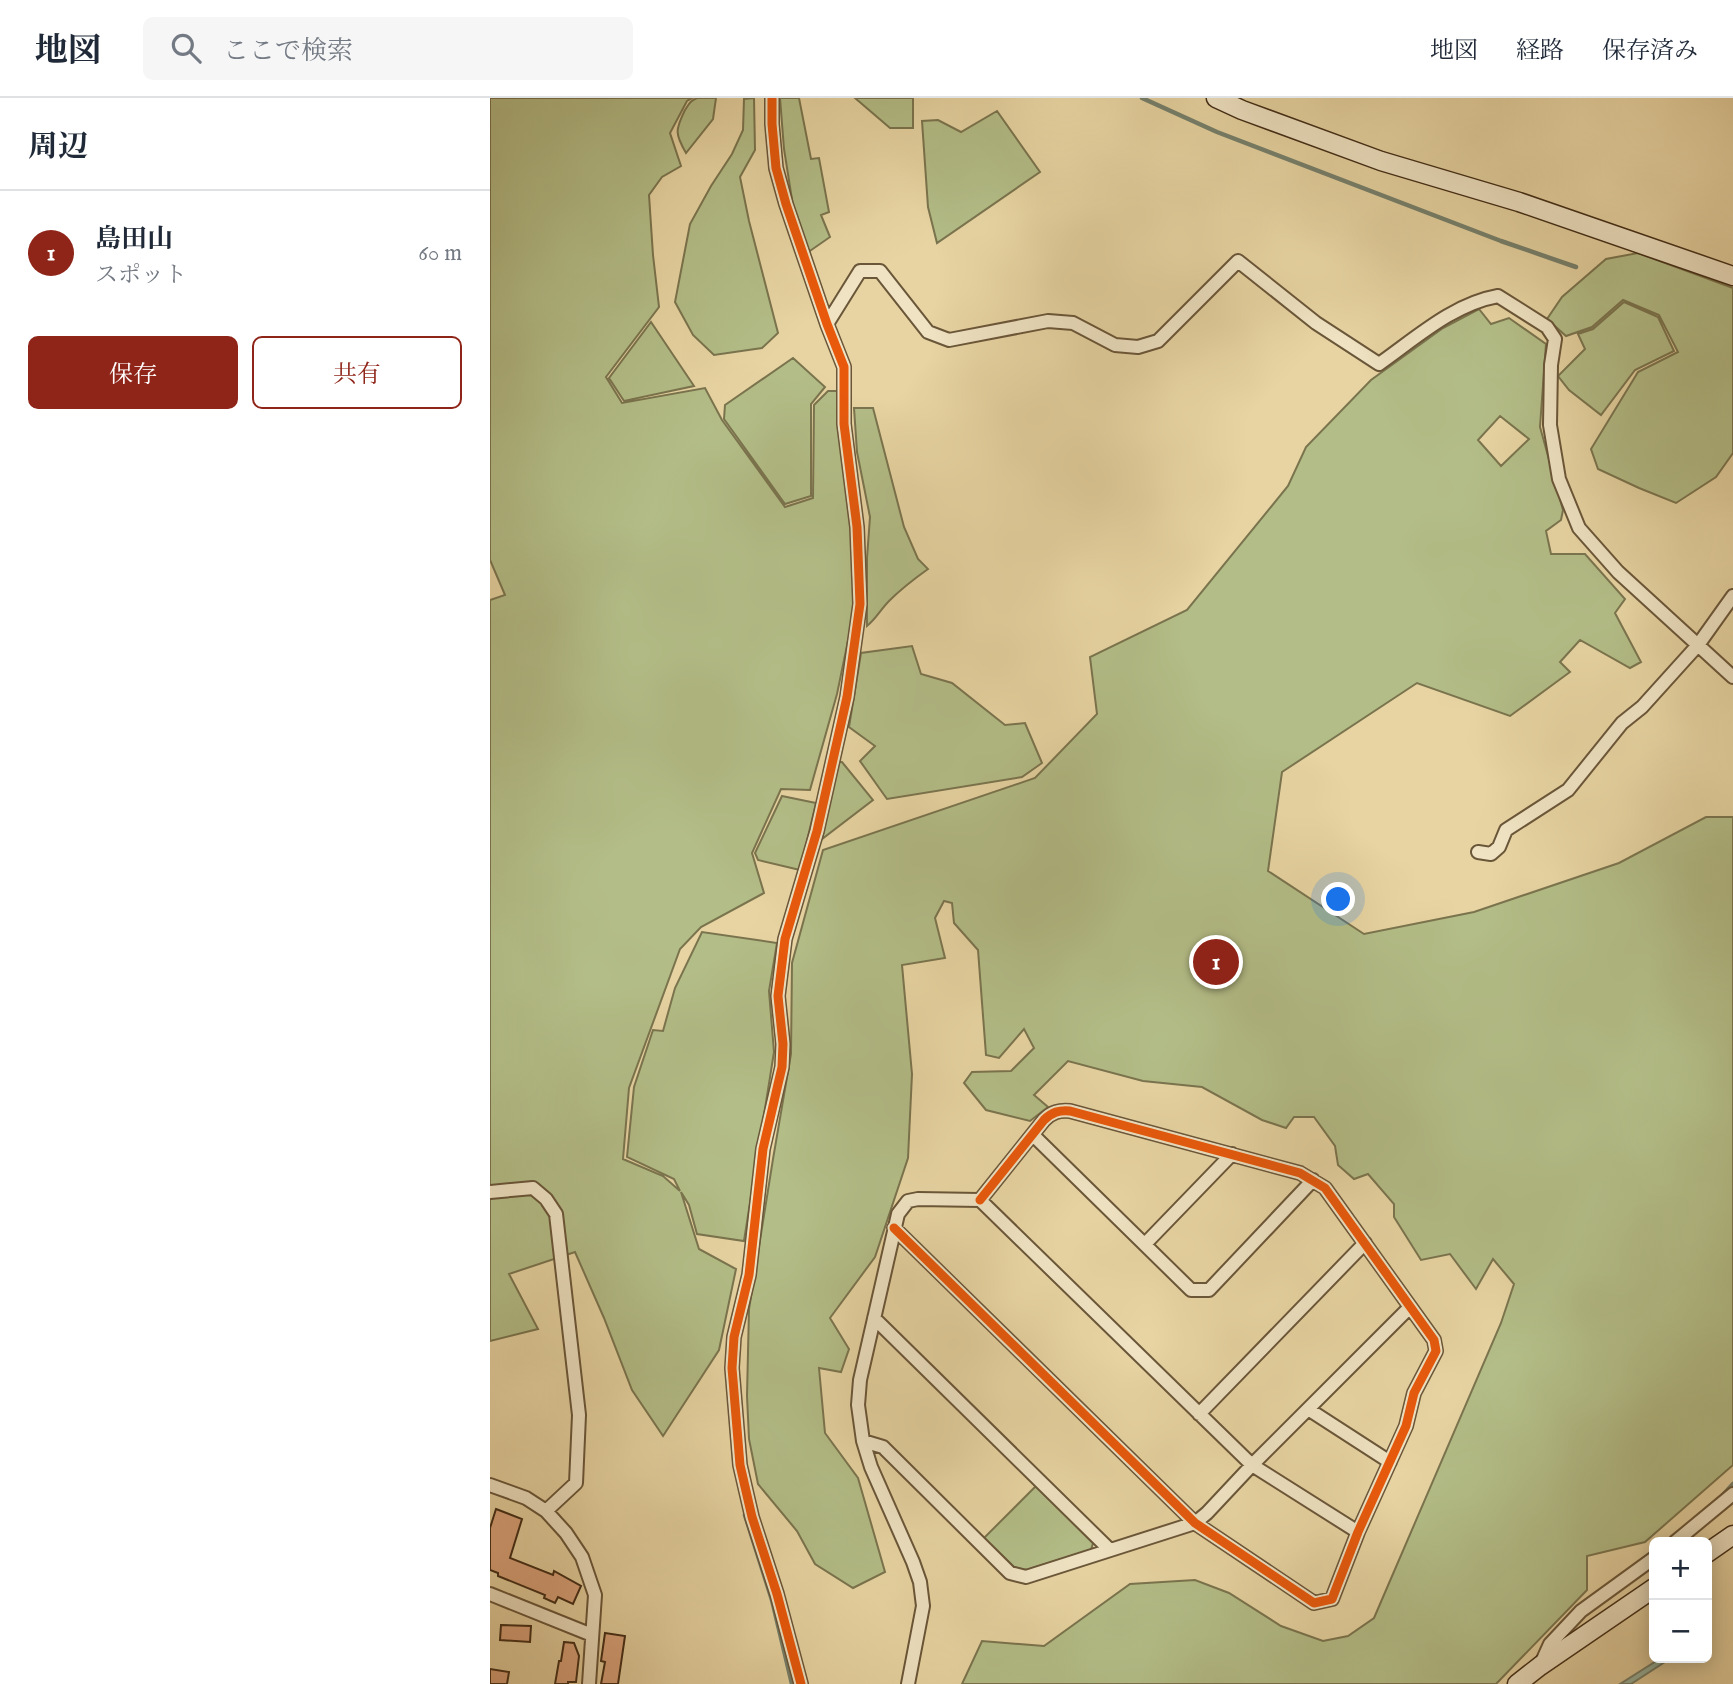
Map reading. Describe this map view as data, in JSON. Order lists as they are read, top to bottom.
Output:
{
  "page": {
    "header": "地図",
    "search": "ここで検索",
    "nav": ["地図", "経路", "保存済み"],
    "heading": "周辺",
    "list": [
      {
        "mark": "1",
        "name": "島田山",
        "note": "スポット",
        "value": "60 m"
      }
    ],
    "buttons": ["保存", "共有"],
    "pins": "1",
    "map_buttons": ["+", "−"]
  }
}
